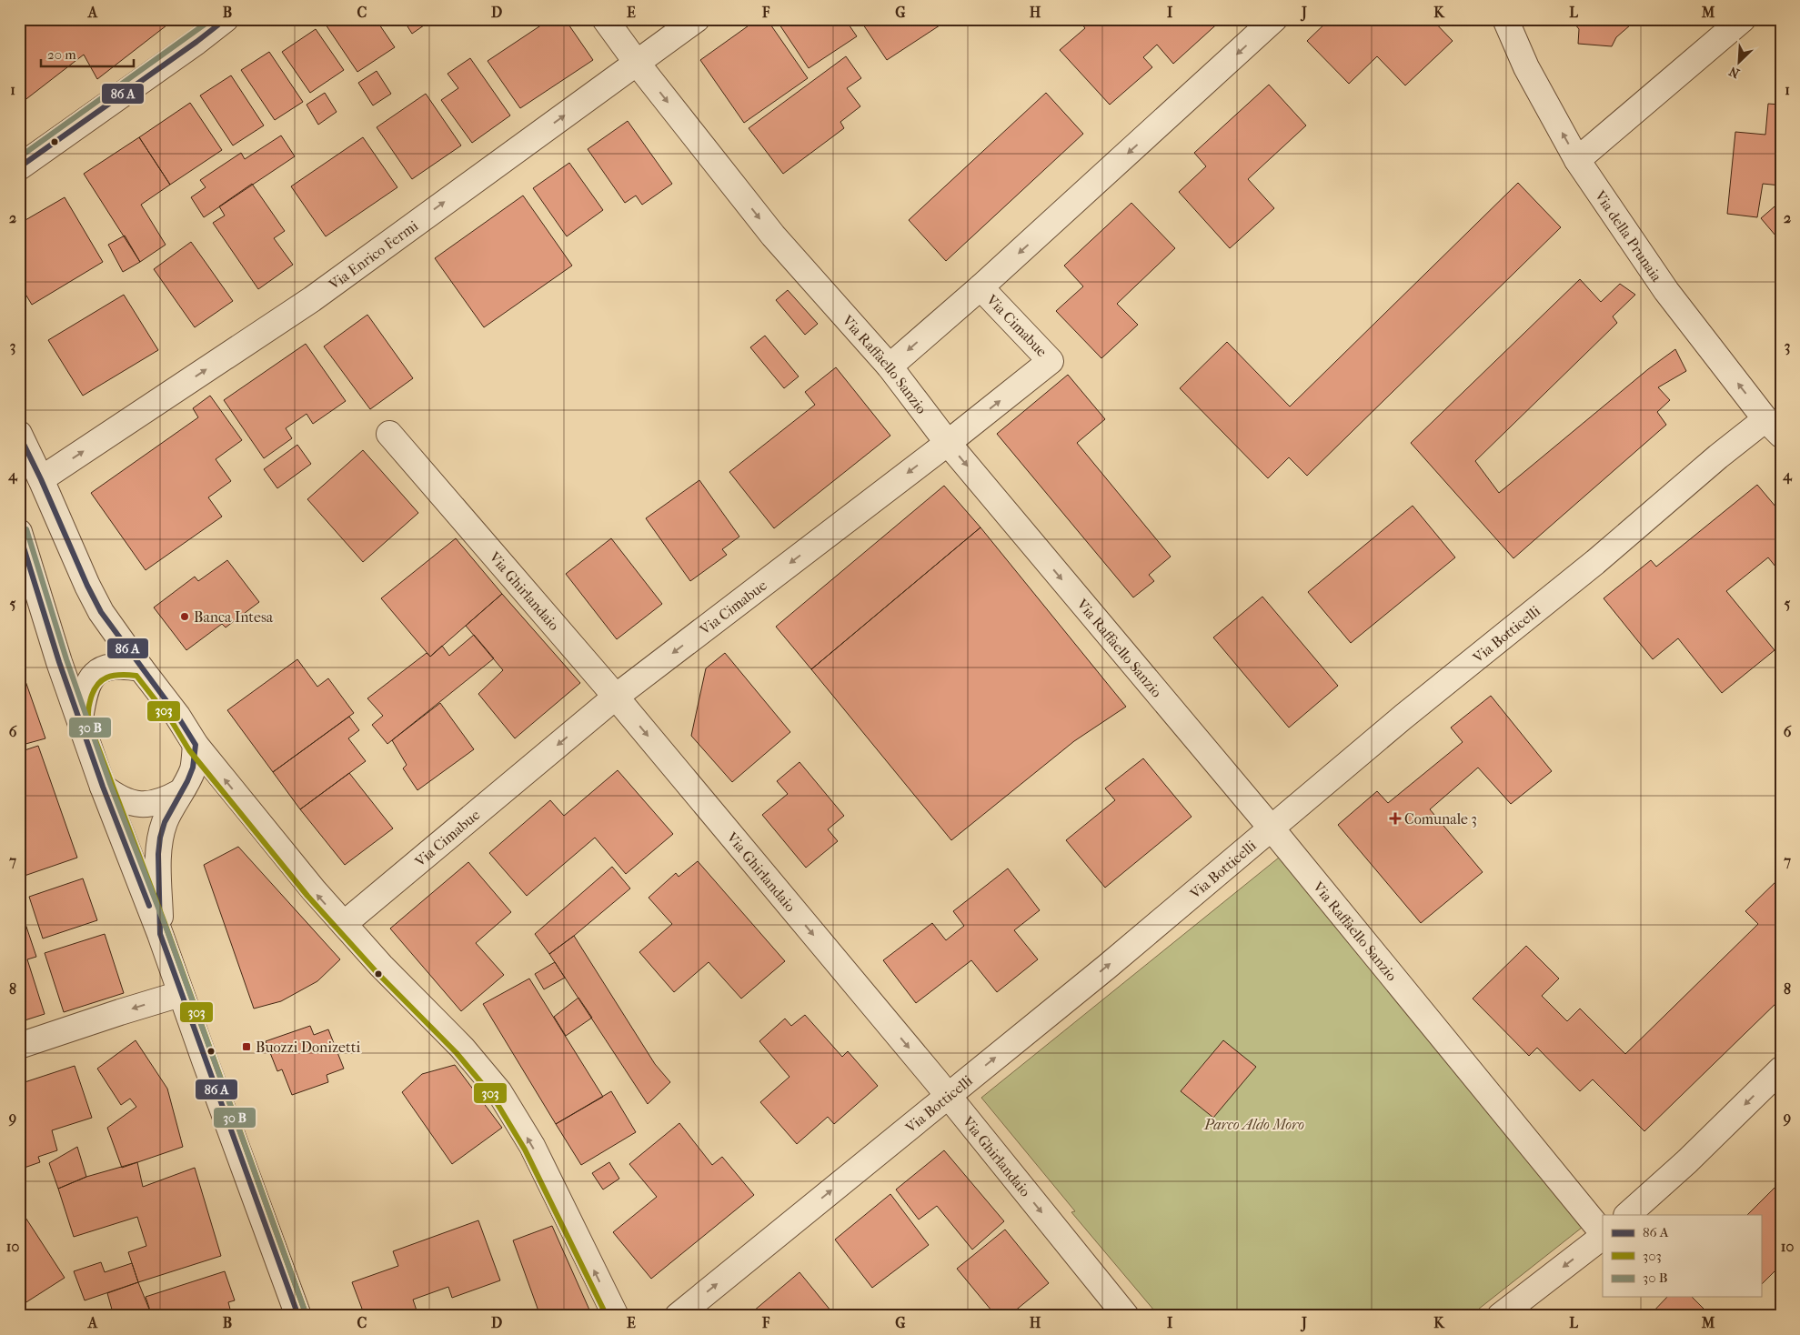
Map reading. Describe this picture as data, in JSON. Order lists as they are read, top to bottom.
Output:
{
  "streets": {
    "street": [
      "Via della Prunaia",
      "Via Enrico Fermi",
      "Via Cimabue",
      "Via Raffaello Sanzio",
      "Via Ghirlandaio",
      "Via Botticelli"
    ]
  },
  "crossings": [
    ["Via della Prunaia", "Via Botticelli"],
    ["Via Enrico Fermi", "Via Raffaello Sanzio"],
    ["Via Cimabue", "Via Raffaello Sanzio"],
    ["Via Cimabue", "Via Ghirlandaio"],
    ["Via Raffaello Sanzio", "Via Botticelli"],
    ["Via Ghirlandaio", "Via Botticelli"]
  ],
  "one_way": [
    "Via della Prunaia",
    "Via Enrico Fermi",
    "Via Raffaello Sanzio",
    "Via Ghirlandaio",
    "Via Botticelli"
  ],
  "parks": ["Parco Aldo Moro"],
  "places": {
    "other": ["Banca Intesa"],
    "health": ["Comunale 3"],
    "transit": ["Buozzi Donizetti"]
  },
  "lines": ["transit line 303"],
  "legend": ["86 A", "303", "30 B"],
  "scale_bar": "20 m",
  "north": "bottom left",
  "grid": {
    "columns": [
      "A",
      "B",
      "C",
      "D",
      "E",
      "F",
      "G",
      "H",
      "I",
      "J",
      "K",
      "L",
      "M"
    ],
    "rows": [
      "1",
      "2",
      "3",
      "4",
      "5",
      "6",
      "7",
      "8",
      "9",
      "10"
    ]
  }
}
